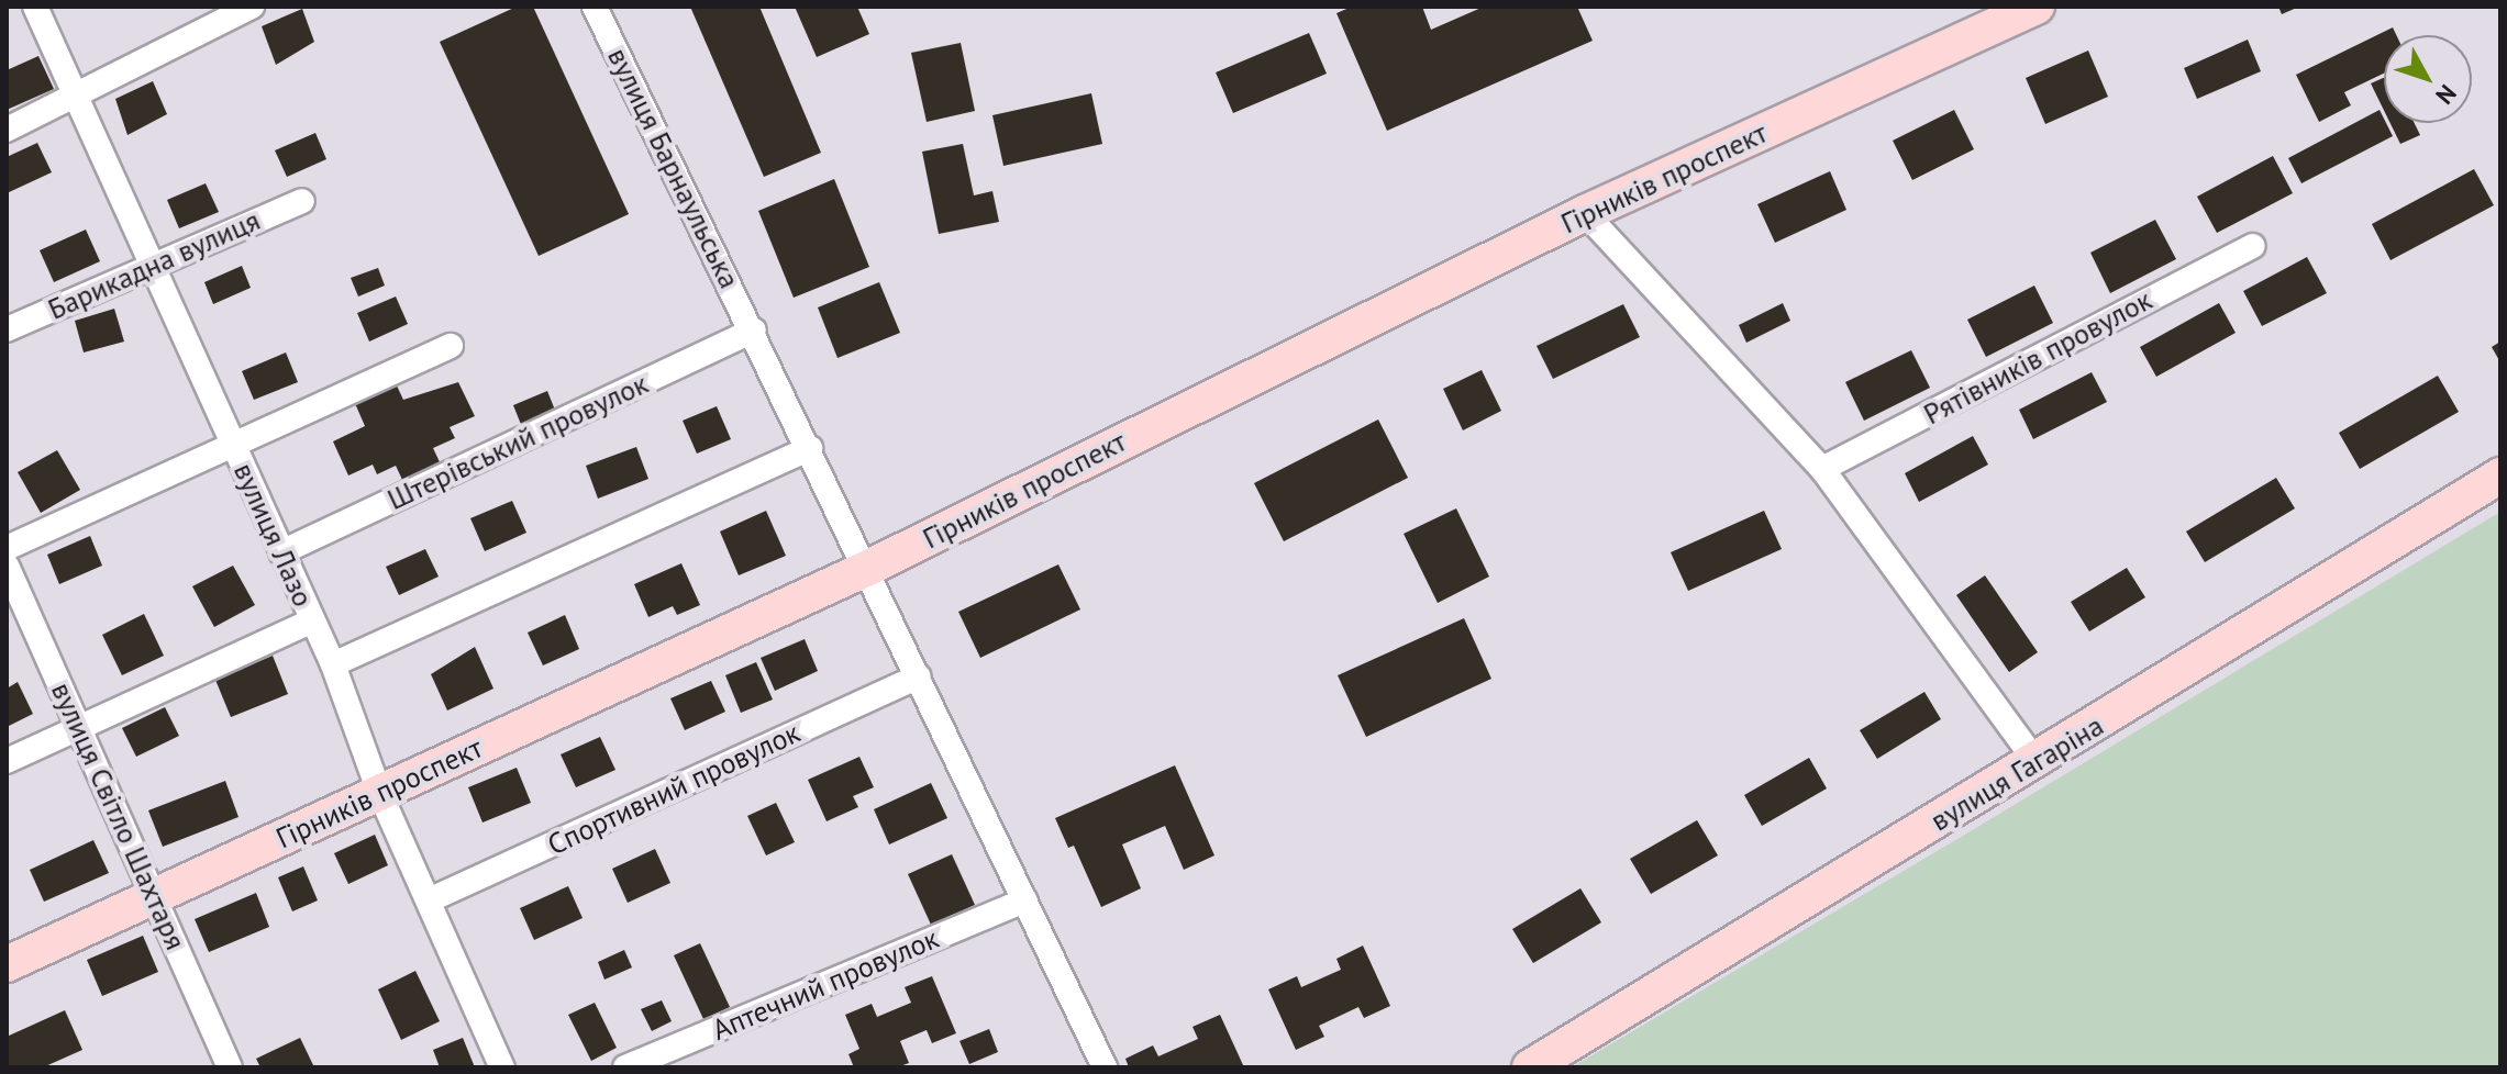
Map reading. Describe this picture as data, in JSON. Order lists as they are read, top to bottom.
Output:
{
  "streets": {
    "main road": ["Гірників проспект", "вулиця Гагаріна"],
    "street": [
      "вулиця Барнаульська",
      "Барикадна вулиця",
      "Рятівників провулок",
      "Штерівський провулок",
      "вулиця Лазо",
      "Спортивний провулок",
      "вулиця Світло Шахтаря",
      "Аптечний провулок"
    ]
  },
  "crossings": [
    ["вулиця Барнаульська", "Гірників проспект"],
    ["вулиця Барнаульська", "Штерівський провулок"],
    ["вулиця Барнаульська", "Спортивний провулок"],
    ["вулиця Барнаульська", "Аптечний провулок"],
    ["Гірників проспект", "вулиця Лазо"],
    ["Гірників проспект", "вулиця Світло Шахтаря"],
    ["Барикадна вулиця", "вулиця Лазо"],
    ["Штерівський провулок", "вулиця Лазо"],
    ["вулиця Лазо", "Спортивний провулок"]
  ],
  "north": "bottom right"
}
